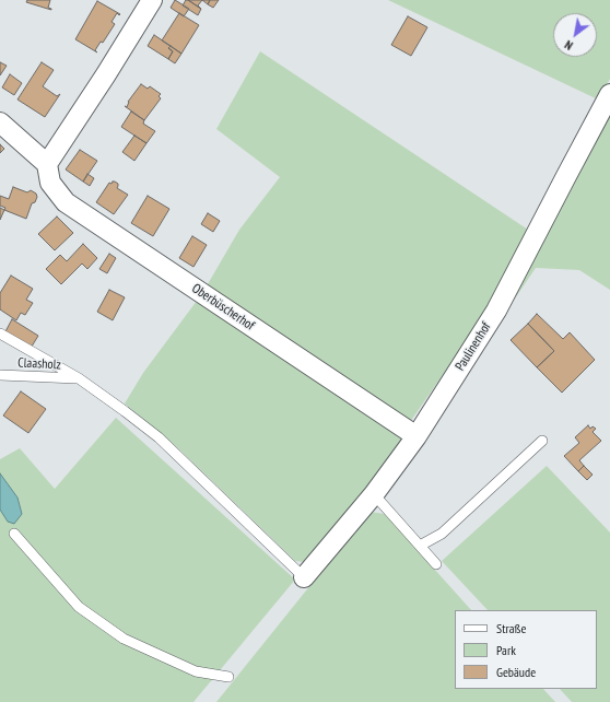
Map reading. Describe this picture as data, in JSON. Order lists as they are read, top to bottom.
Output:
{
  "streets": {
    "street": ["Oberbüscherhof", "Paulinenhof"],
    "lane": ["Claasholz"]
  },
  "crossings": [
    ["Oberbüscherhof", "Paulinenhof"]
  ],
  "legend": ["Straße", "Park", "Gebäude"],
  "north": "bottom left"
}
